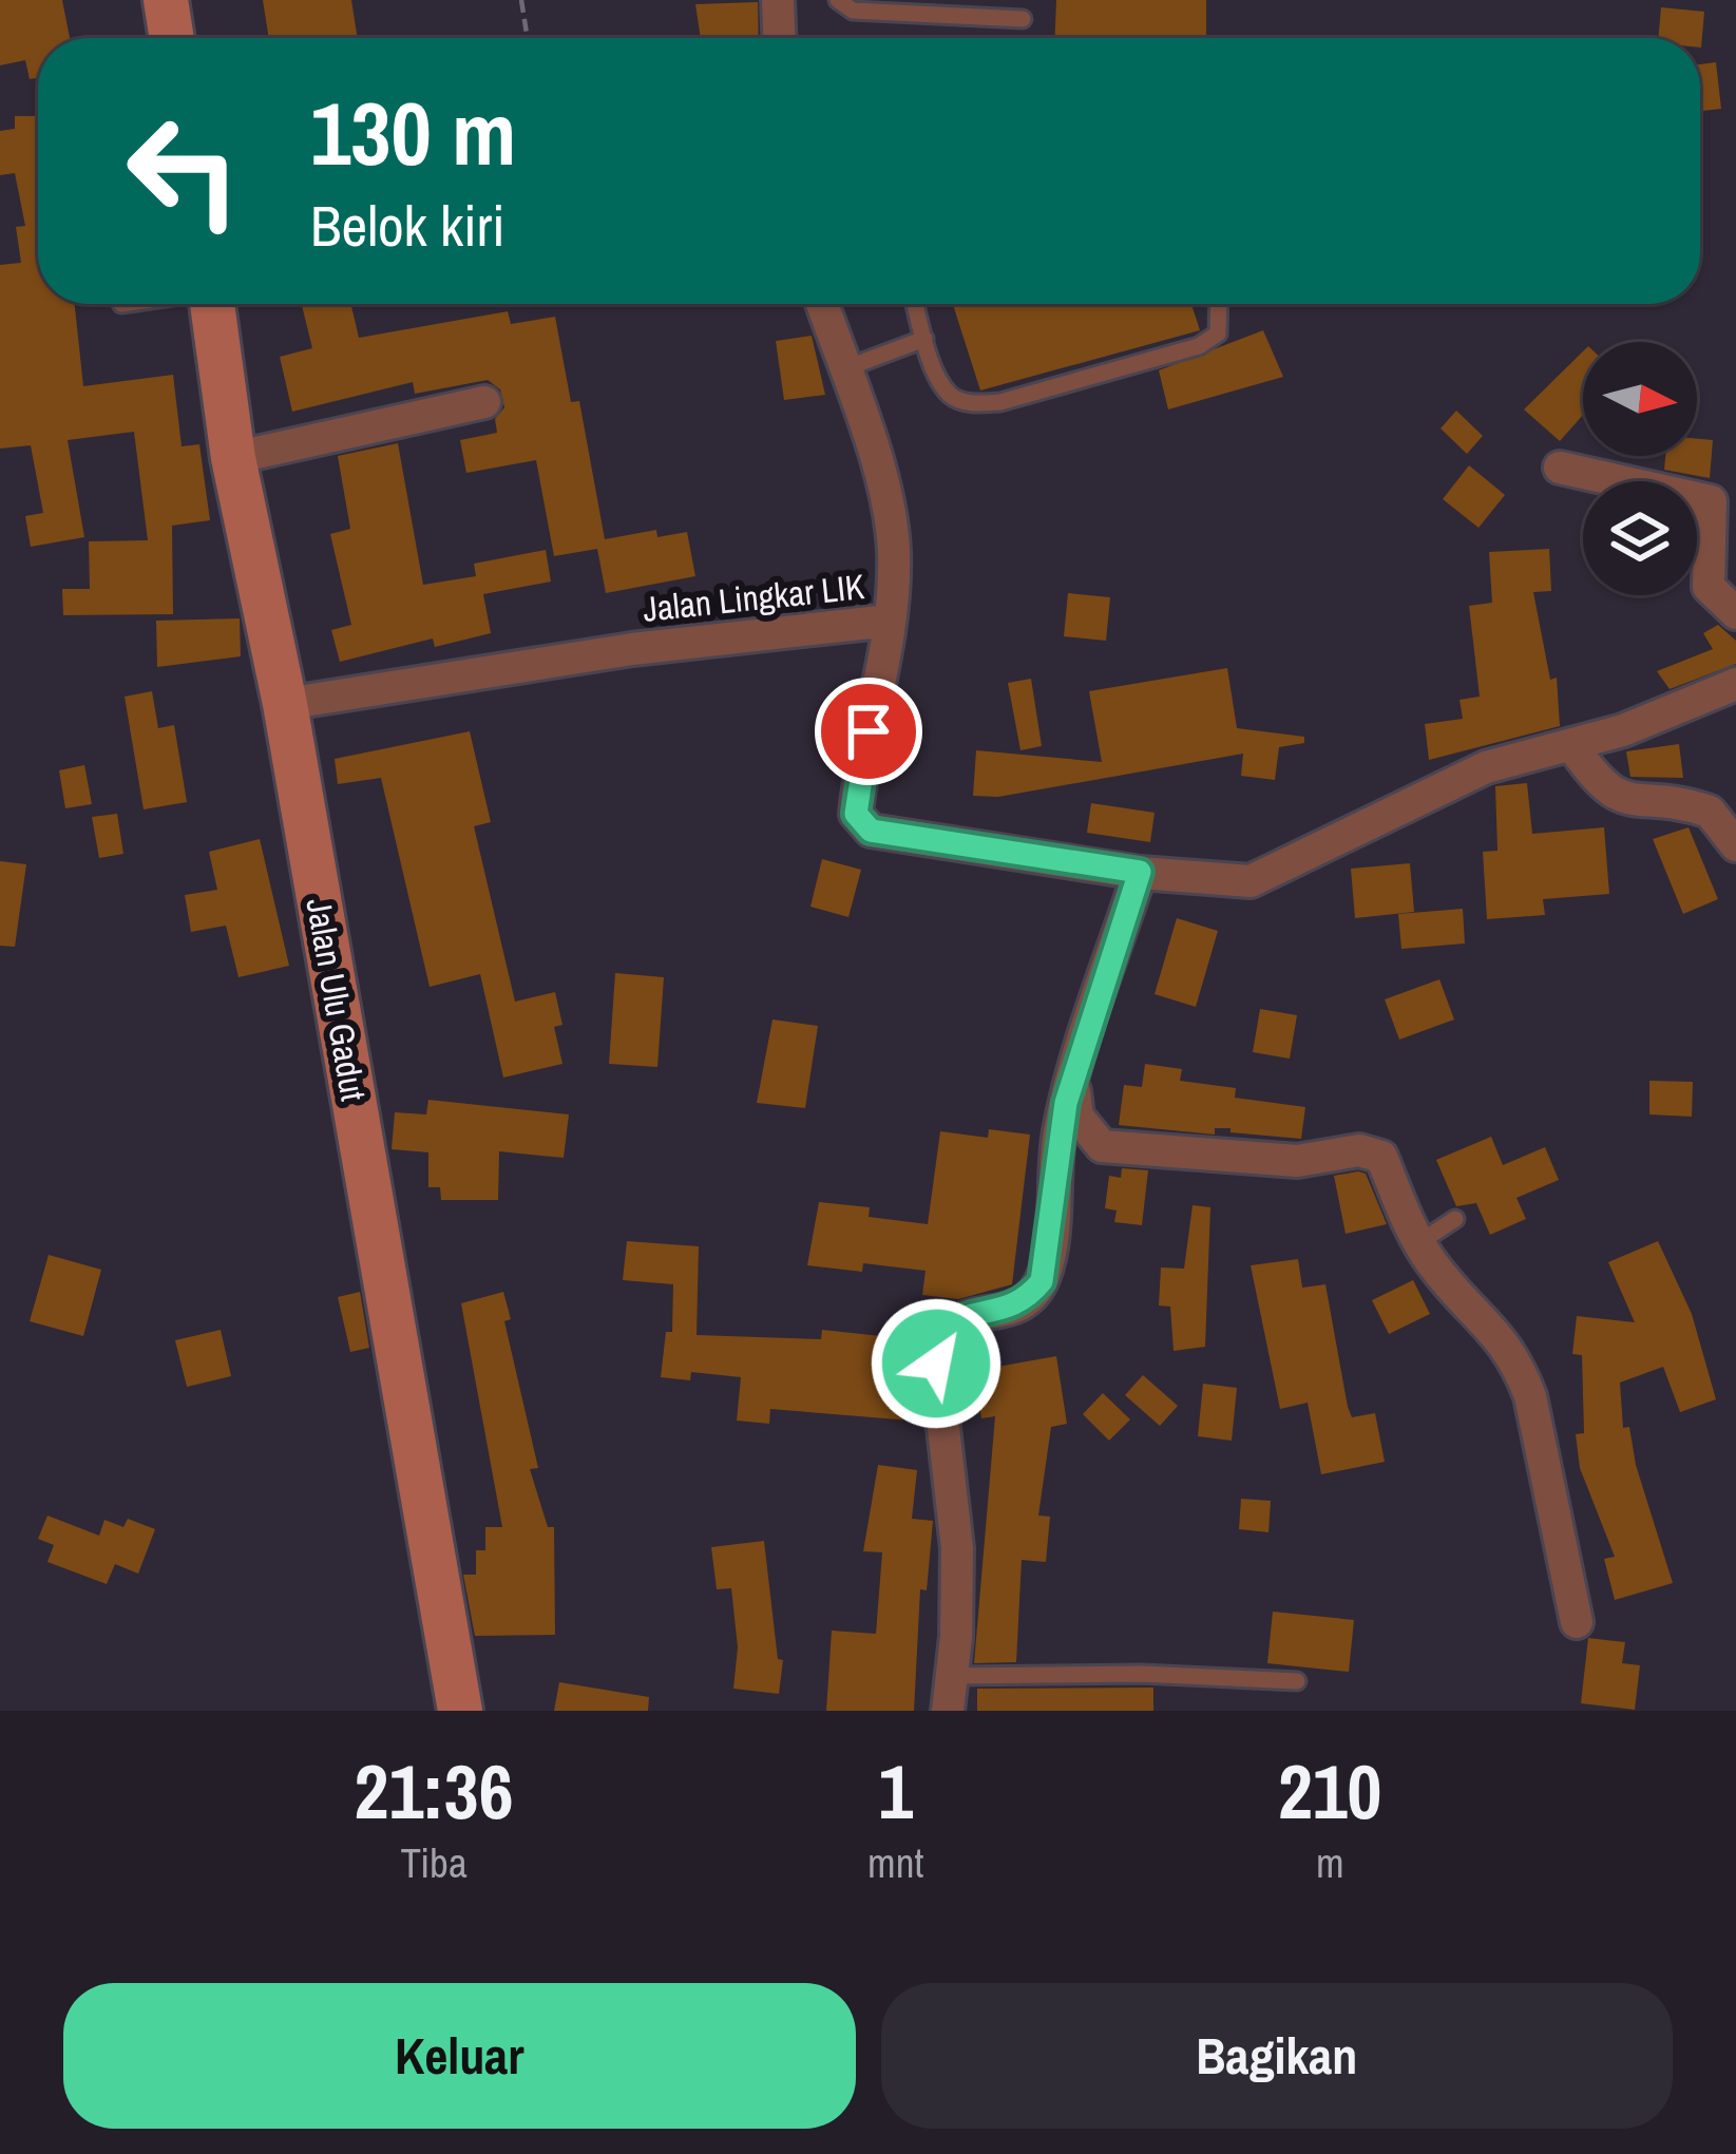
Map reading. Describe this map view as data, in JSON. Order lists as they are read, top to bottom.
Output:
{
  "streets": {
    "street": ["Jalan Lingkar LIK", "Jalan Ulu Gadut"]
  },
  "crossings": [
    ["Jalan Lingkar LIK", "Jalan Ulu Gadut"]
  ],
  "north": "right",
  "page": {
    "turn": ["130 m", "Belok kiri"],
    "eta": [
      "21:36",
      "Tiba",
      "1",
      "mnt",
      "210",
      "m"
    ],
    "buttons": ["Keluar", "Bagikan"]
  }
}
